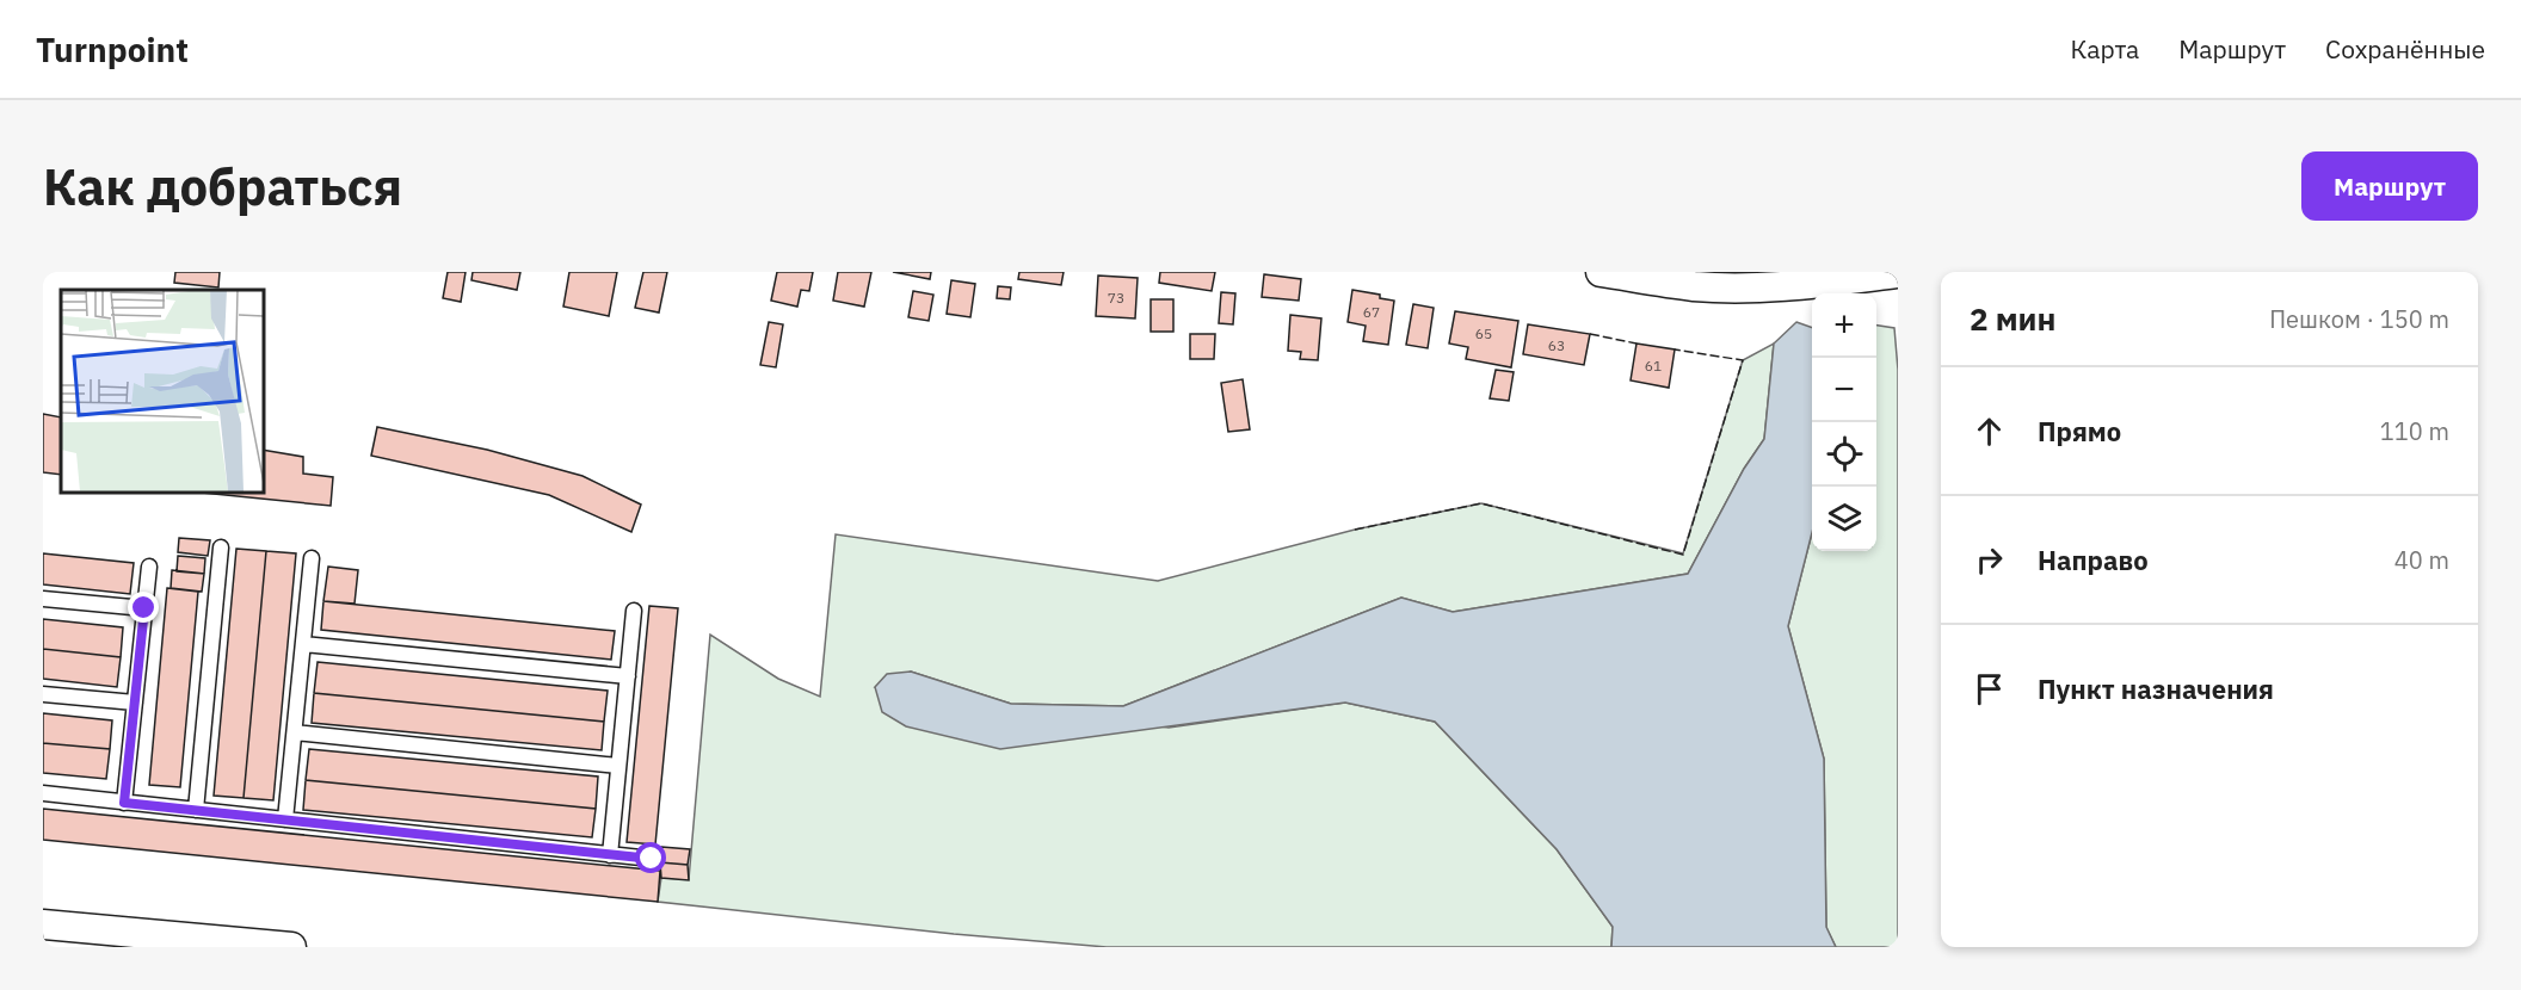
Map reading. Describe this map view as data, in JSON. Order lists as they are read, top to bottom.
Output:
{
  "house_numbers": [
    "73",
    "67",
    "65",
    "63",
    "61"
  ],
  "page": {
    "header": "Turnpoint",
    "nav": ["Карта", "Маршрут", "Сохранённые"],
    "buttons": "Маршрут",
    "title": "Как добраться",
    "heading": ["2 мин", "Пешком · 150 m"],
    "map_buttons": ["+", "−"],
    "list": [
      ["Прямо", "110 m"],
      ["Направо", "40 m"],
      "Пункт назначения"
    ]
  }
}
